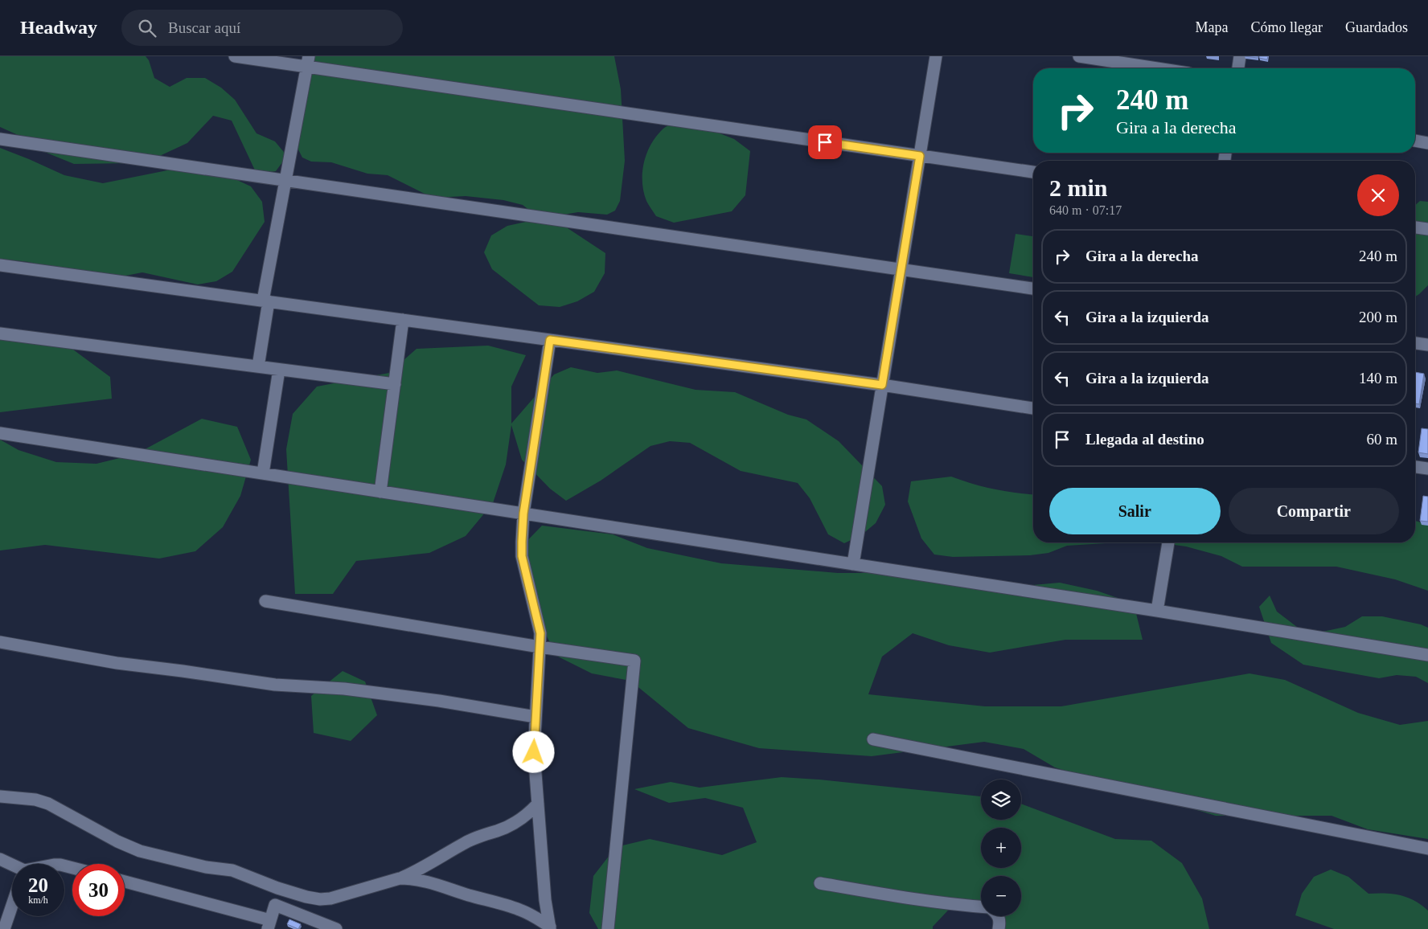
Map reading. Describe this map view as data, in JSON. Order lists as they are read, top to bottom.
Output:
{
  "page": {
    "header": "Headway",
    "search": "Buscar aquí",
    "nav": ["Mapa", "Cómo llegar", "Guardados"],
    "turn": ["240 m", "Gira a la derecha"],
    "heading": ["2 min", "640 m · 07:17"],
    "list": [
      {
        "name": "Gira a la derecha",
        "value": "240 m"
      },
      {
        "name": "Gira a la izquierda",
        "value": "200 m"
      },
      {
        "name": "Gira a la izquierda",
        "value": "140 m"
      },
      {
        "name": "Llegada al destino",
        "value": "60 m"
      }
    ],
    "buttons": ["Salir", "Compartir"],
    "map_buttons": ["+", "−"],
    "speed": "20 km/h",
    "limit": "30"
  }
}
